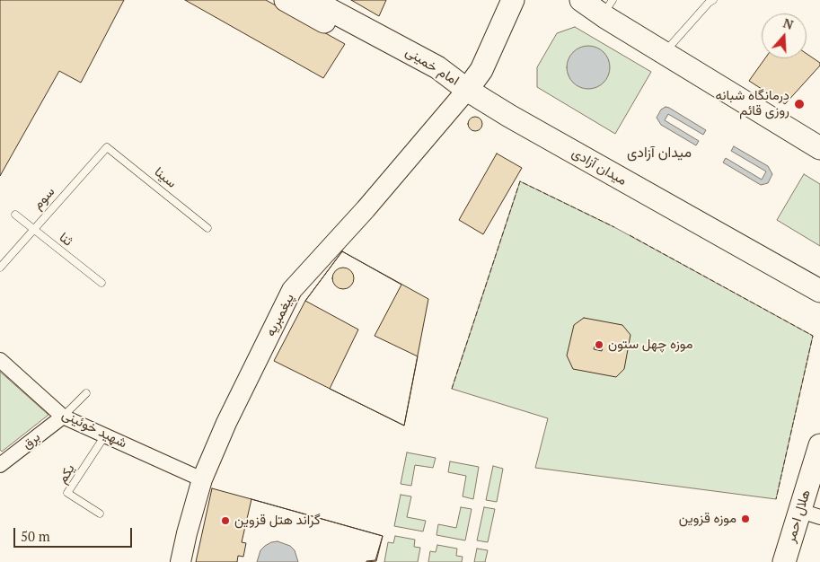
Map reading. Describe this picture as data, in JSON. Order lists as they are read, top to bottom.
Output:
{
  "streets": {
    "main road": [
      "امام خمینی",
      "میدان آزادی",
      "پیغمبریه",
      "هلال احمر"
    ],
    "street": ["شهید خوئینی", "برق"],
    "lane": [
      "سینا",
      "سوم",
      "ثنا",
      "یکم"
    ]
  },
  "crossings": [
    ["امام خمینی", "میدان آزادی"],
    ["امام خمینی", "پیغمبریه"],
    ["میدان آزادی", "پیغمبریه"],
    ["سینا", "سوم"],
    ["سوم", "ثنا"],
    ["پیغمبریه", "شهید خوئینی"],
    ["شهید خوئینی", "برق"],
    ["شهید خوئینی", "یکم"]
  ],
  "districts": ["میدان آزادی"],
  "places": [
    "درمانگاه شبانه روزی قائم",
    "موزه چهل ستون",
    "موزه قزوین",
    "گراند هتل قزوین"
  ],
  "scale_bar": "50 m",
  "north": "top"
}
